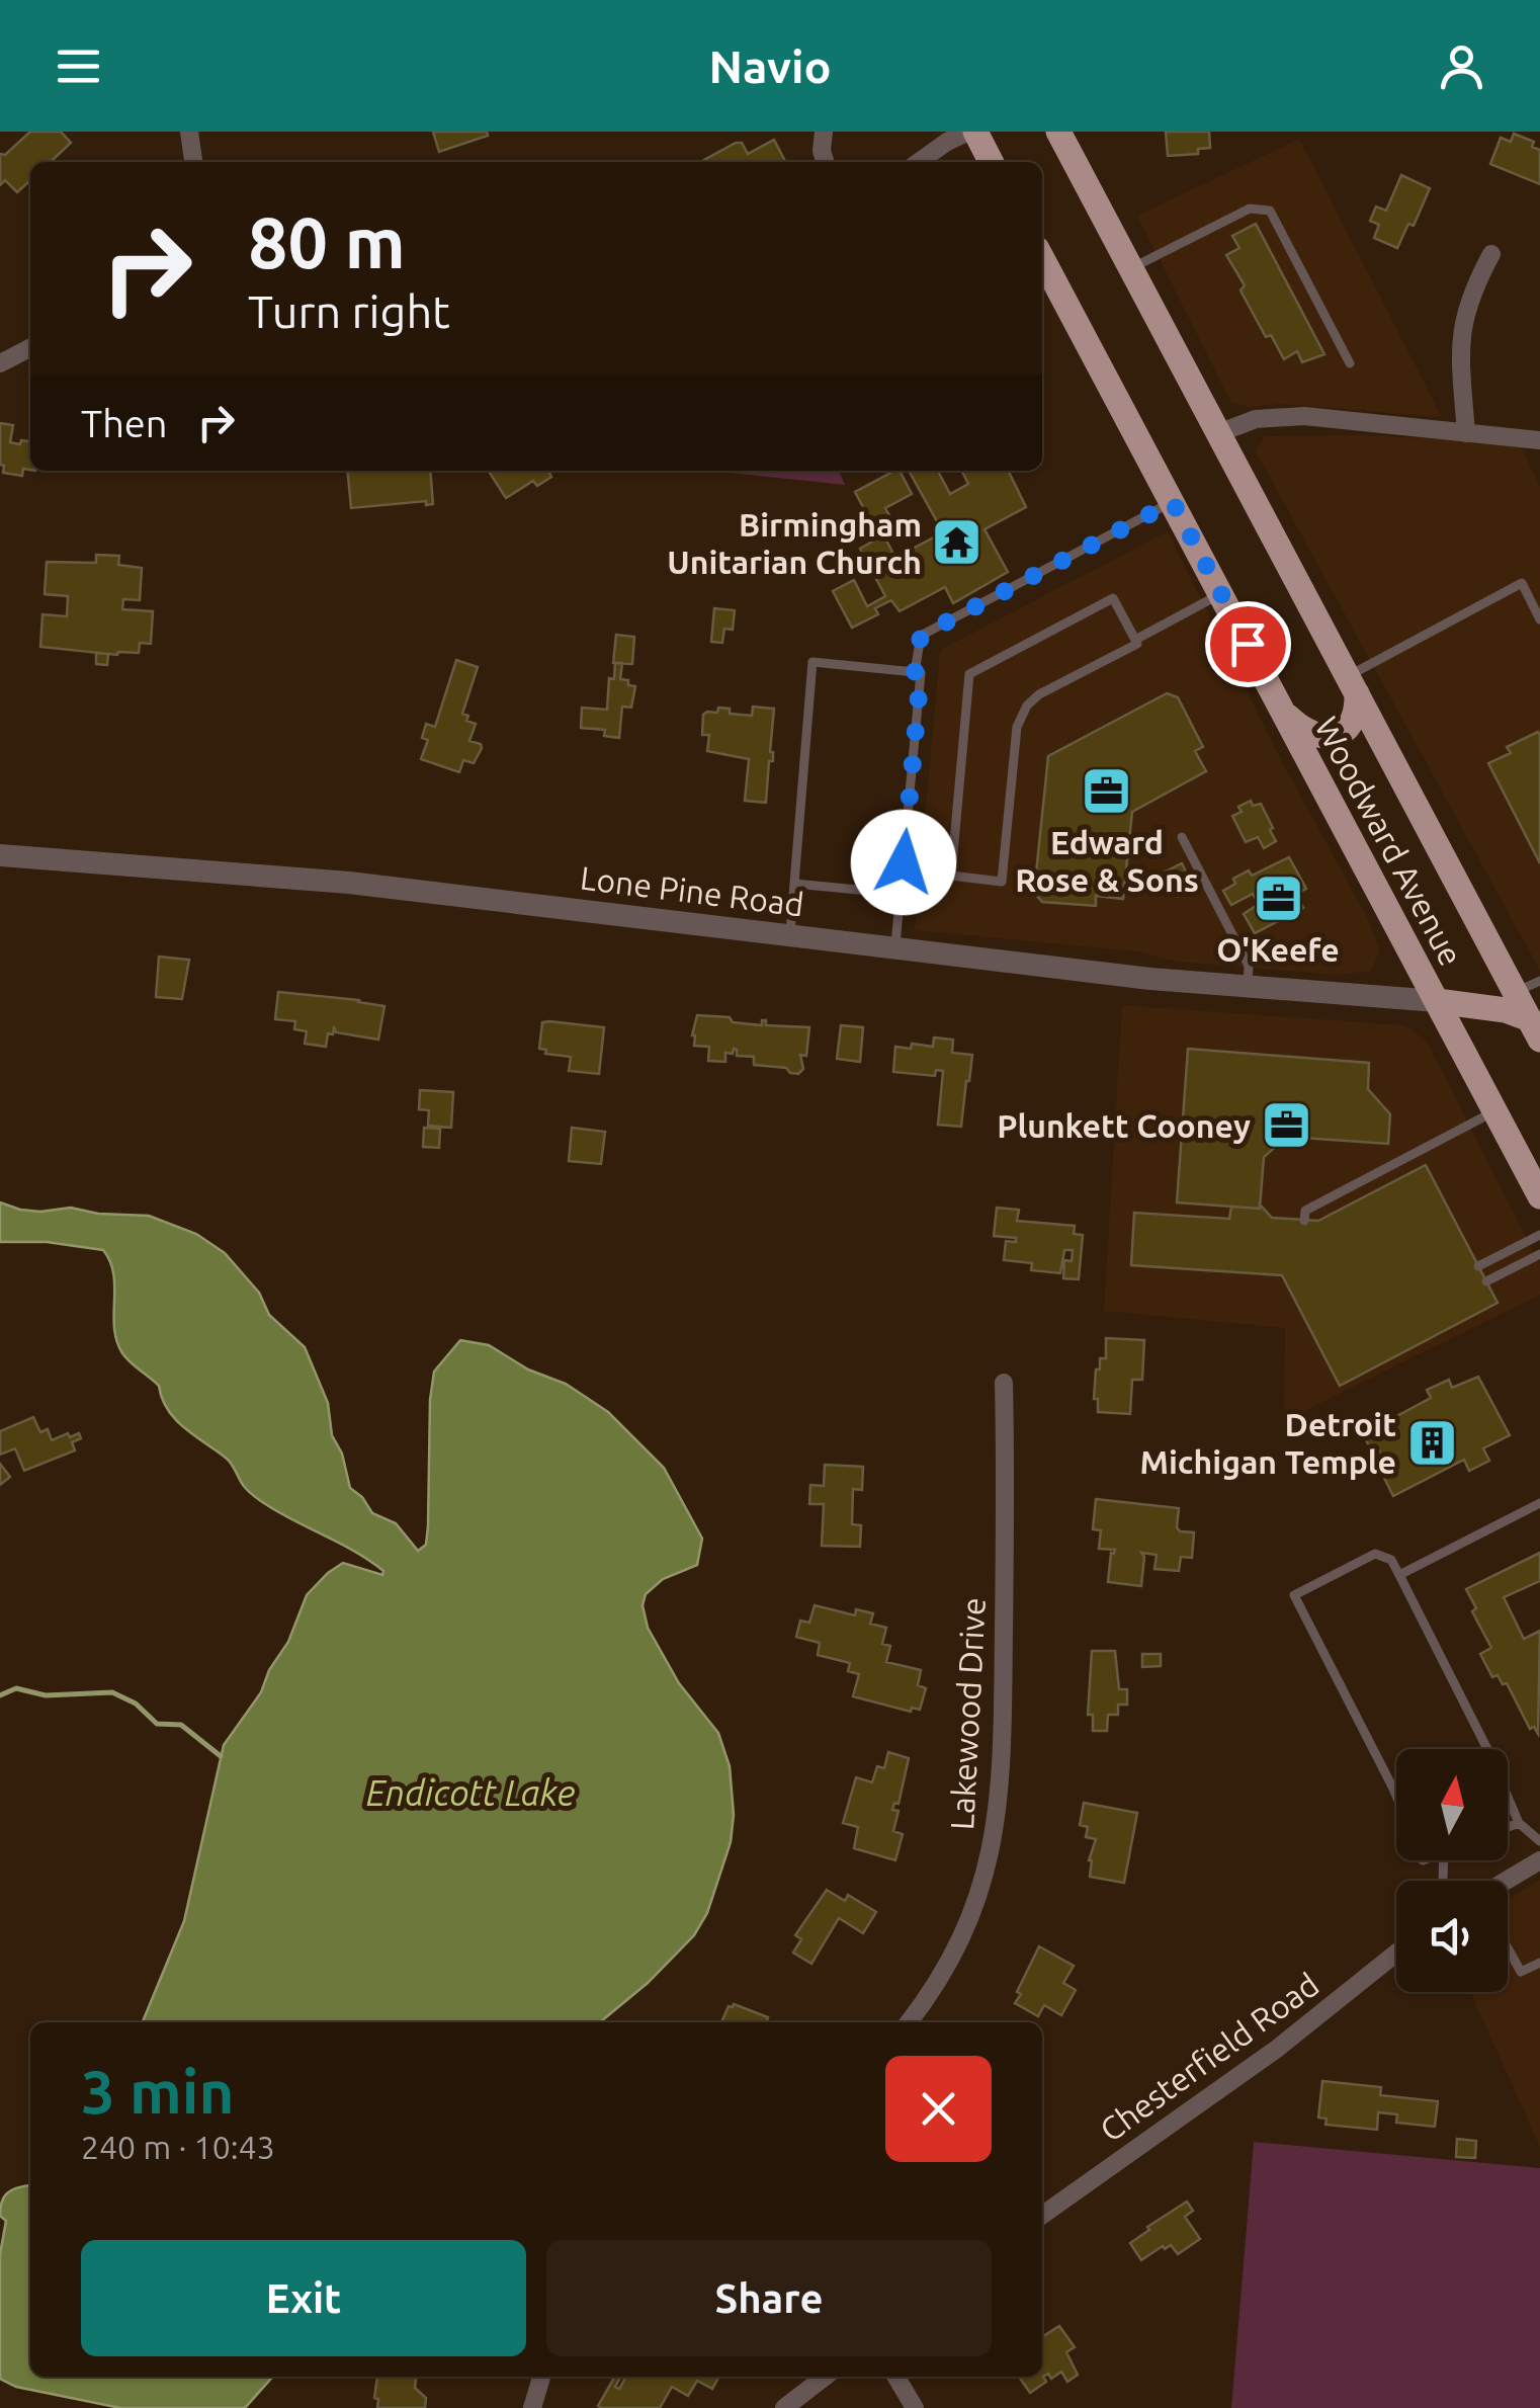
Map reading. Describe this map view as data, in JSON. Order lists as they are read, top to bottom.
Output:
{
  "streets": {
    "main road": ["Woodward Avenue"],
    "street": ["Lone Pine Road", "Lakewood Drive", "Chesterfield Road"]
  },
  "crossings": [
    ["Woodward Avenue", "Lone Pine Road"]
  ],
  "water": ["Endicott Lake"],
  "places": {
    "temple": ["Birmingham Unitarian Church"],
    "office": ["Edward Rose & Sons", "O'Keefe", "Plunkett Cooney"],
    "building": ["Detroit Michigan Temple"]
  },
  "north": "top",
  "page": {
    "header": "Navio",
    "turn": ["80 m", "Turn right"],
    "then": "Then",
    "heading": ["3 min", "240 m · 10:43"],
    "buttons": ["Exit", "Share"]
  }
}
